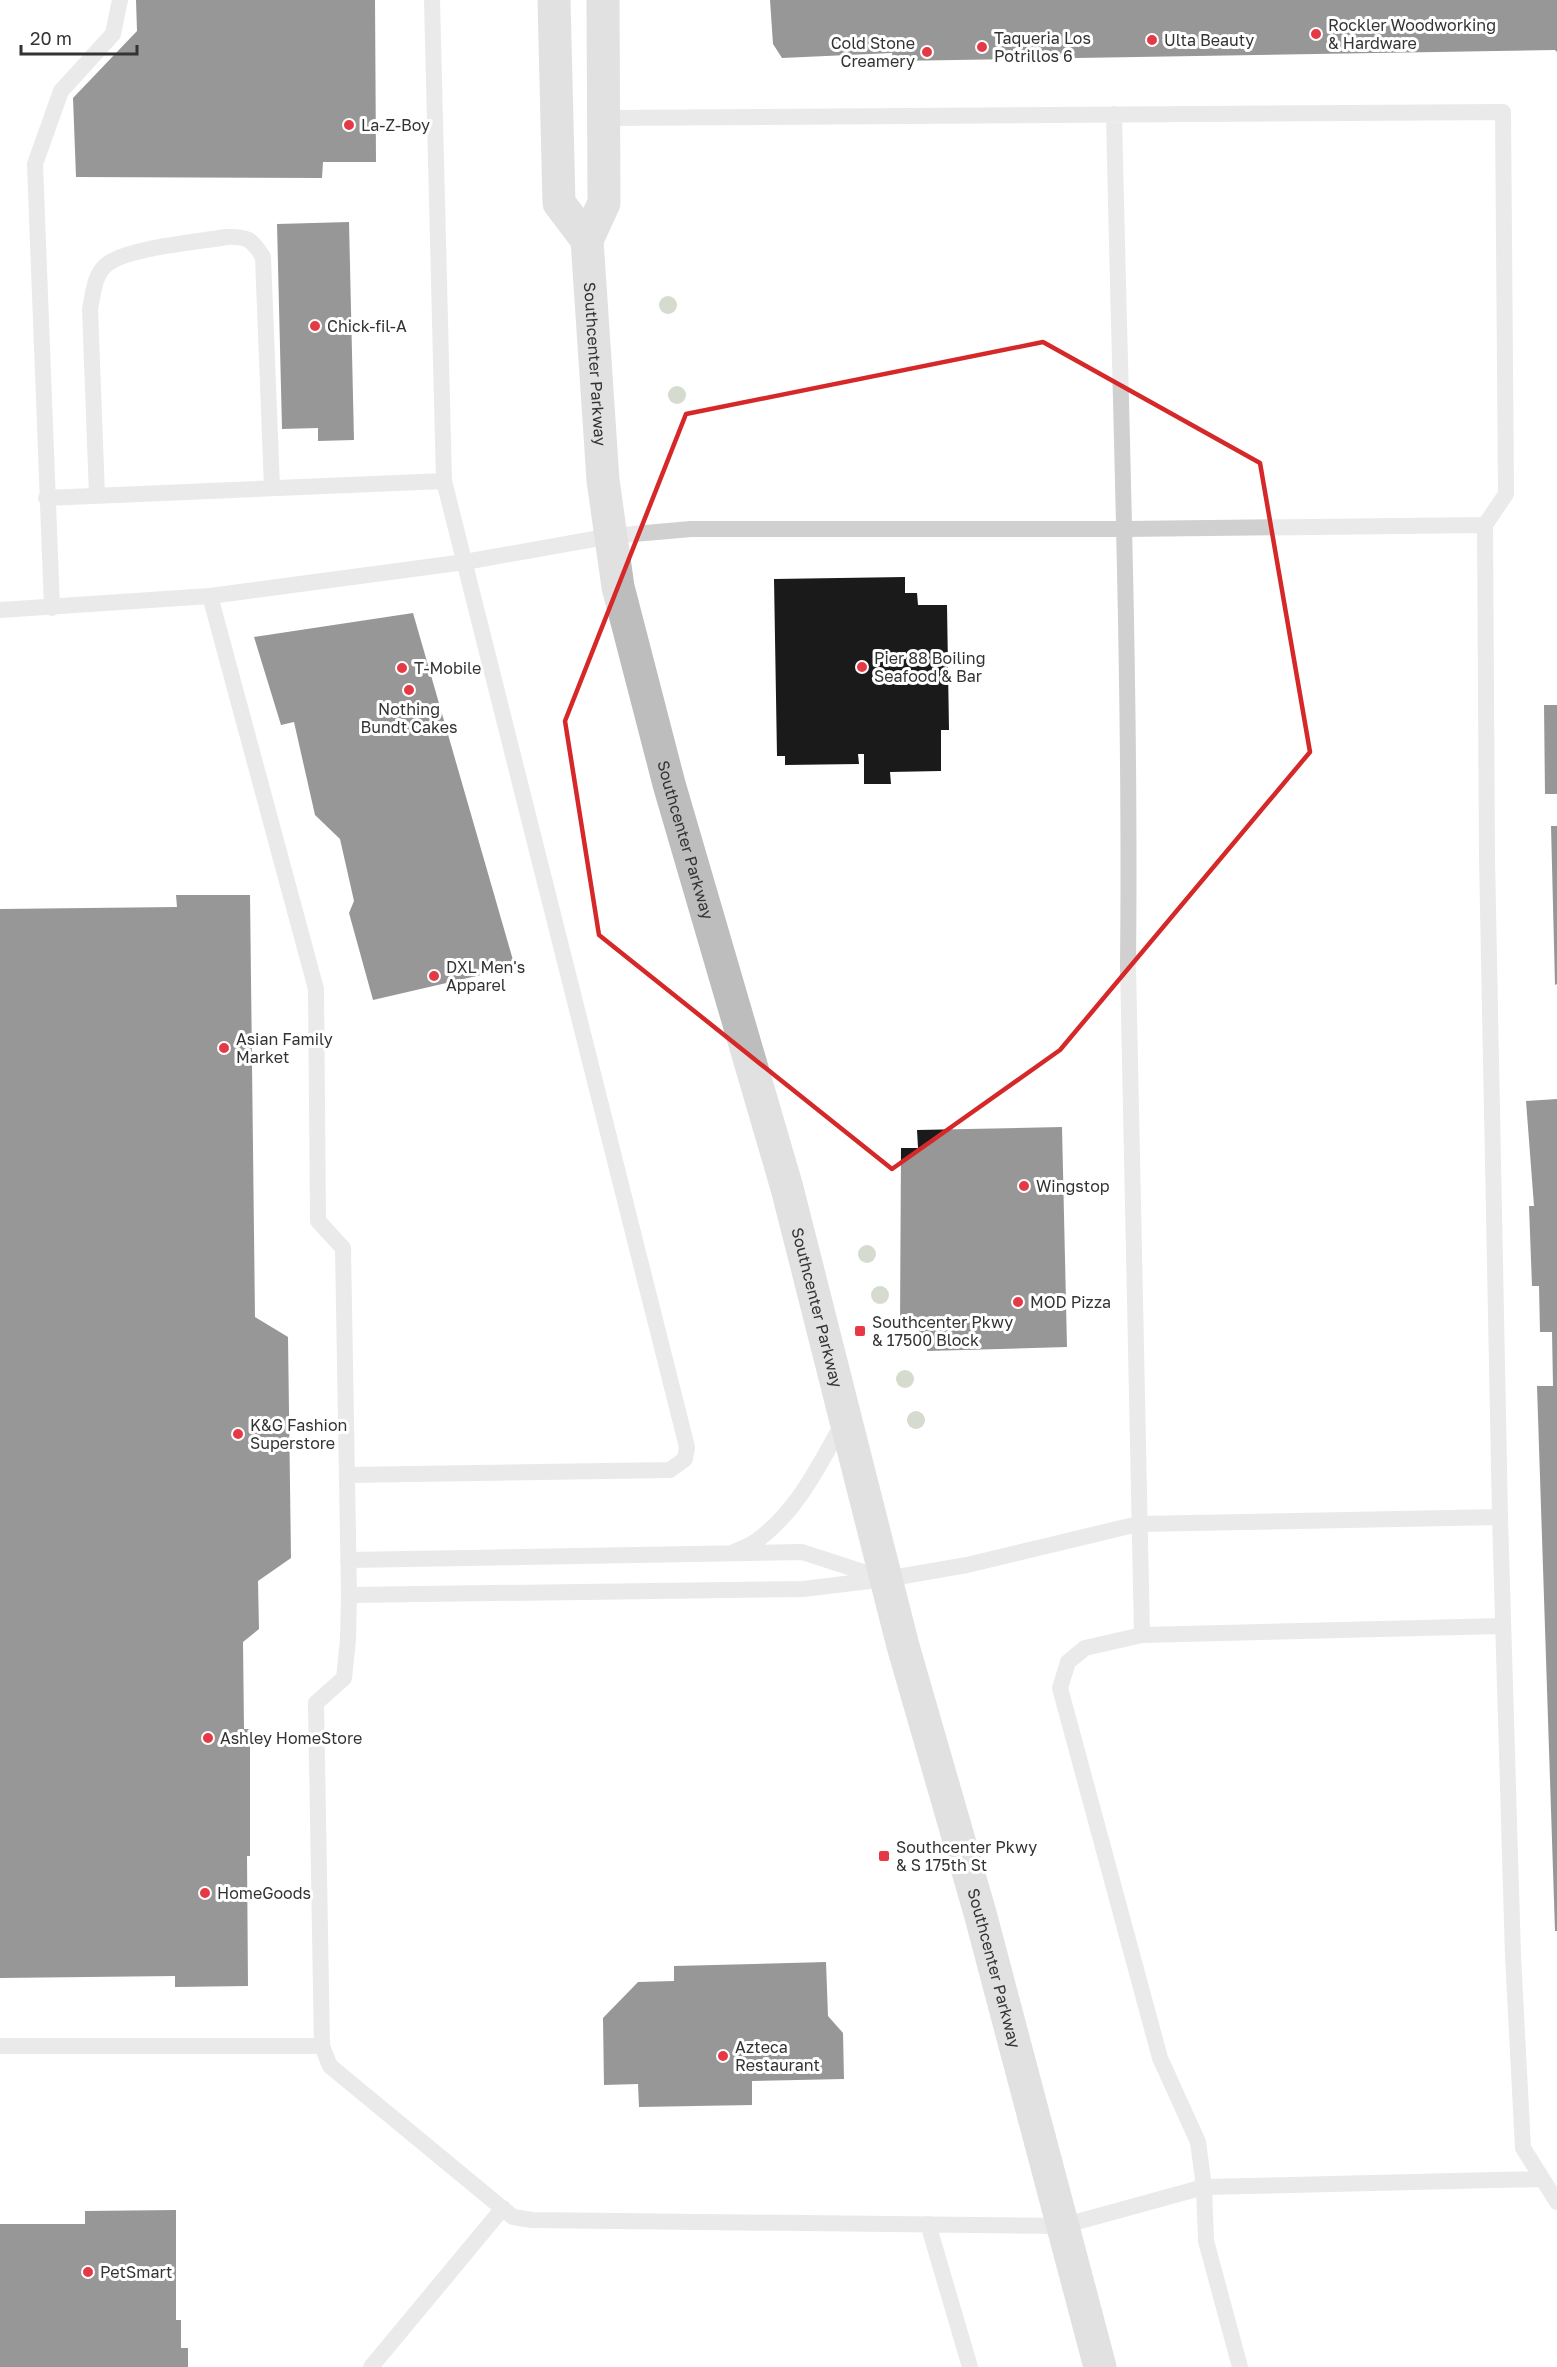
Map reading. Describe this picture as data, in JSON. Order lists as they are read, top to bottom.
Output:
{
  "streets": {
    "main road": ["Southcenter Parkway"]
  },
  "places": {
    "other": [
      "Rockler Woodworking & Hardware",
      "Ulta Beauty",
      "Taqueria Los Potrillos 6",
      "Cold Stone Creamery",
      "La-Z-Boy",
      "Chick-fil-A",
      "Pier 88 Boiling Seafood & Bar",
      "T-Mobile",
      "Nothing Bundt Cakes",
      "DXL Men's Apparel",
      "Asian Family Market",
      "Wingstop",
      "MOD Pizza",
      "K&G Fashion Superstore",
      "Ashley HomeStore",
      "HomeGoods",
      "Azteca Restaurant",
      "PetSmart"
    ],
    "transit": ["Southcenter Pkwy & 17500 Block", "Southcenter Pkwy & S 175th St"]
  },
  "scale_bar": "20 m"
}
